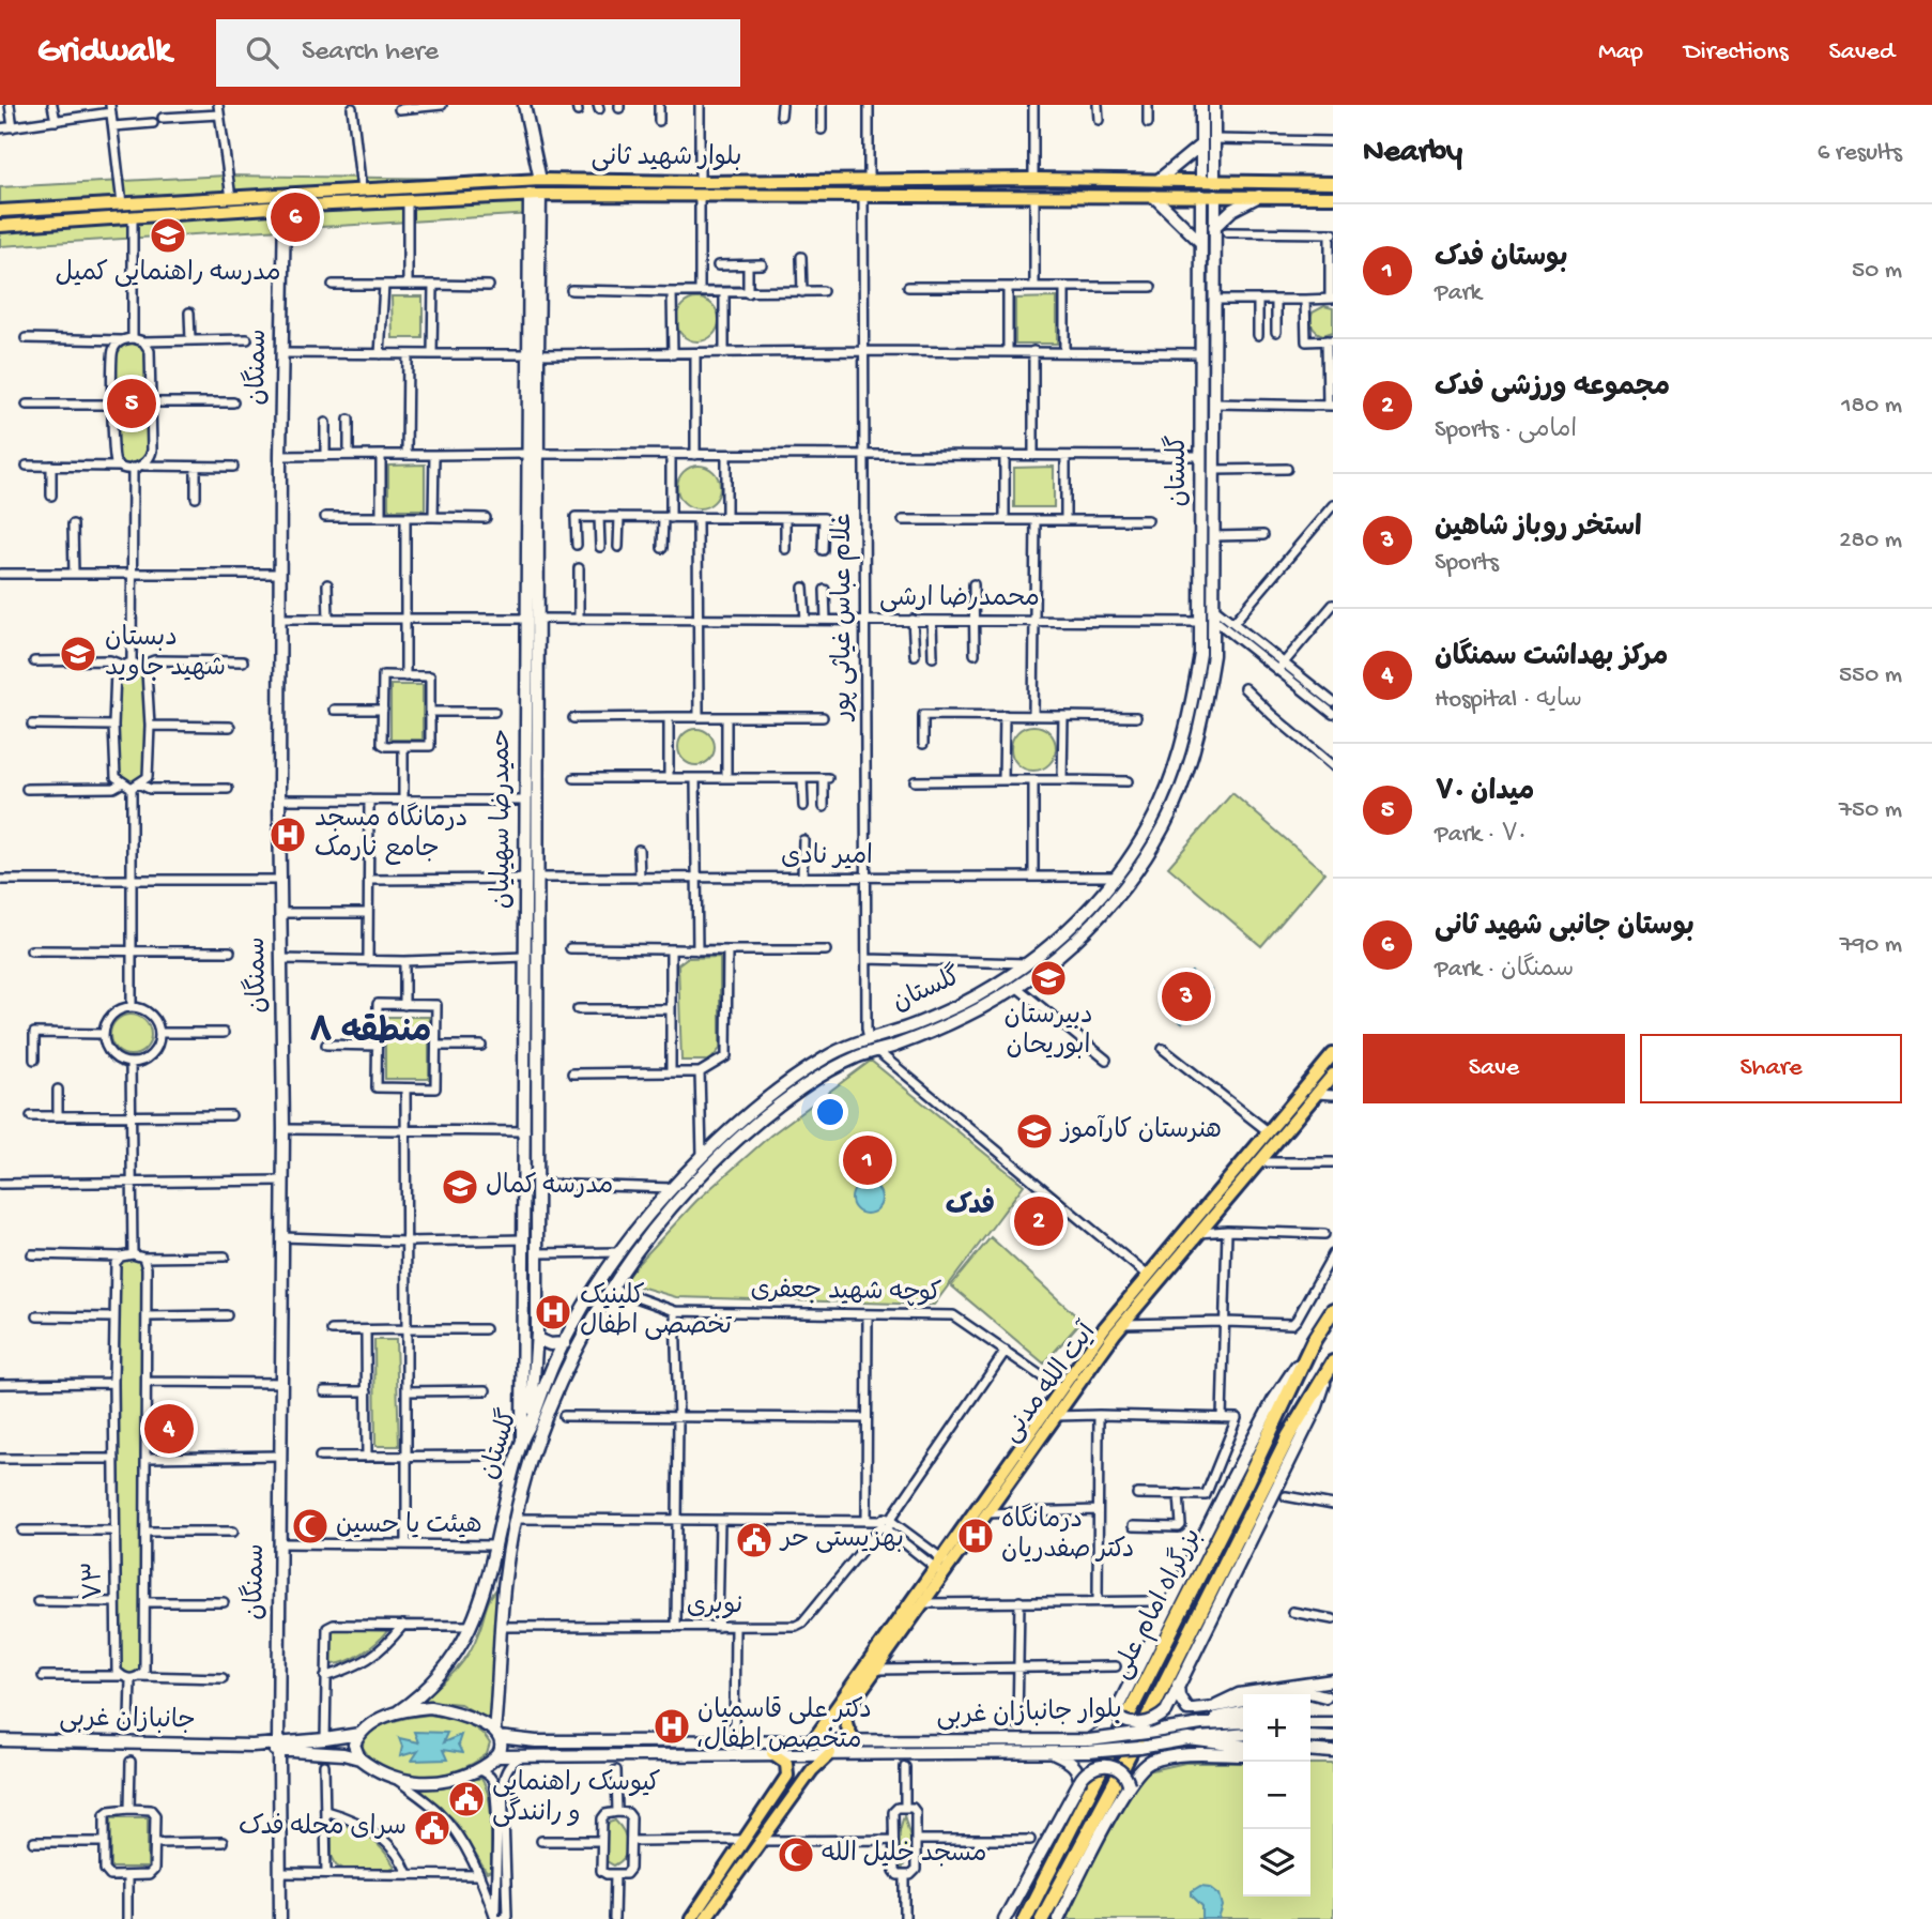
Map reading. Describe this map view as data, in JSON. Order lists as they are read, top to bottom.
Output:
{
  "streets": {
    "highway": ["بزرگراه امام علی"],
    "main road": [
      "بلوار شهید ثانی",
      "سمنگان",
      "گلستان",
      "حمیدرضا سهیلیان",
      "آیت الله مدنی",
      "بلوار جانبازان غربی",
      "جانبازان غربی"
    ],
    "street": [
      "محمدرضا ارشی",
      "غلام عباس غیاثی ‌پور",
      "امیر نادی",
      "کوچه شهید جعفری",
      "۷۳",
      "نوبری"
    ]
  },
  "crossings": [
    ["بلوار شهید ثانی", "سمنگان"],
    ["بلوار شهید ثانی", "گلستان"],
    ["بلوار شهید ثانی", "غلام عباس غیاثی ‌پور"],
    ["بلوار شهید ثانی", "حمیدرضا سهیلیان"],
    ["سمنگان", "محمدرضا ارشی"],
    ["سمنگان", "جانبازان غربی"],
    ["گلستان", "محمدرضا ارشی"],
    ["گلستان", "غلام عباس غیاثی ‌پور"],
    ["گلستان", "حمیدرضا سهیلیان"],
    ["گلستان", "امیر نادی"],
    ["گلستان", "کوچه شهید جعفری"],
    ["گلستان", "نوبری"],
    ["محمدرضا ارشی", "غلام عباس غیاثی ‌پور"],
    ["محمدرضا ارشی", "حمیدرضا سهیلیان"],
    ["غلام عباس غیاثی ‌پور", "امیر نادی"],
    ["حمیدرضا سهیلیان", "امیر نادی"],
    ["کوچه شهید جعفری", "آیت الله مدنی"],
    ["کوچه شهید جعفری", "نوبری"],
    ["آیت الله مدنی", "بلوار جانبازان غربی"]
  ],
  "districts": ["منطقه ۸", "فدک"],
  "places": {
    "school or university": [
      "مدرسه راهنمایی کمیل",
      "دبستان شهید جاوید",
      "دبیرستان ابوریحان",
      "هنرستان کارآموز",
      "مدرسه کمال"
    ],
    "hospital": [
      "درمانگاه مسجد جامع نارمک",
      "کلینیک تخصصی اطفال",
      "درمانگاه دکتر صفدریان",
      "دکتر علی قاسمیان ،متخصص اطفال"
    ],
    "mosque": ["هیئت یا حسین", "مسجد خلیل الله"],
    "public building": ["بهزیستی حر", "کیوسک راهنمایی و رانندگی", "سرای محله فدک"]
  },
  "page": {
    "header": "Gridwalk",
    "search": "Search here",
    "nav": ["Map", "Directions", "Saved"],
    "heading": ["Nearby", "6 results"],
    "pins": [
      "6",
      "5",
      "3",
      "1",
      "2",
      "4"
    ],
    "list": [
      {
        "mark": "1",
        "name": "بوستان فدک",
        "note": "Park",
        "value": "50 m"
      },
      {
        "mark": "2",
        "name": "مجموعه ورزشی فدک",
        "note": "Sports · امامی",
        "value": "180 m"
      },
      {
        "mark": "3",
        "name": "استخر روباز شاهین",
        "note": "Sports",
        "value": "280 m"
      },
      {
        "mark": "4",
        "name": "مرکز بهداشت سمنگان",
        "note": "Hospital · سایه",
        "value": "550 m"
      },
      {
        "mark": "5",
        "name": "میدان ۷۰",
        "note": "Park · ۷۰",
        "value": "750 m"
      },
      {
        "mark": "6",
        "name": "بوستان جانبی شهید ثانی",
        "note": "Park · سمنگان",
        "value": "790 m"
      }
    ],
    "buttons": ["Save", "Share"],
    "map_buttons": ["+", "−"]
  }
}
